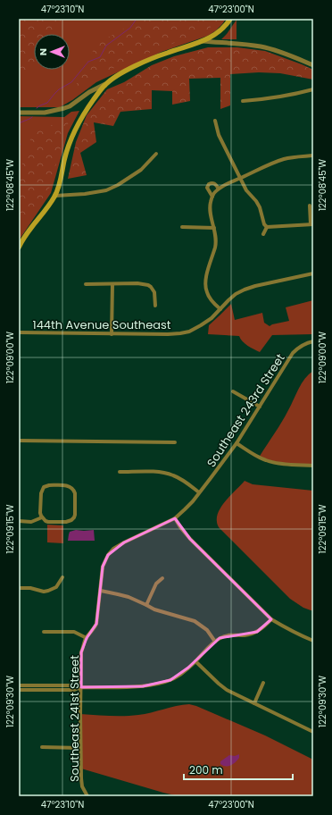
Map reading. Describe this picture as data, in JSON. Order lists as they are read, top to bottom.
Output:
{
  "streets": {
    "street": ["144th Avenue Southeast", "Southeast 243rd Street", "Southeast 241st Street"]
  },
  "crossings": [
    ["Southeast 243rd Street", "Southeast 241st Street"]
  ],
  "scale_bar": "200 m",
  "north": "left",
  "coordinates": [
    "47°23'10\"N",
    "47°23'00\"N",
    "122°08'45\"W",
    "122°09'00\"W",
    "122°09'15\"W",
    "122°09'30\"W"
  ]
}
